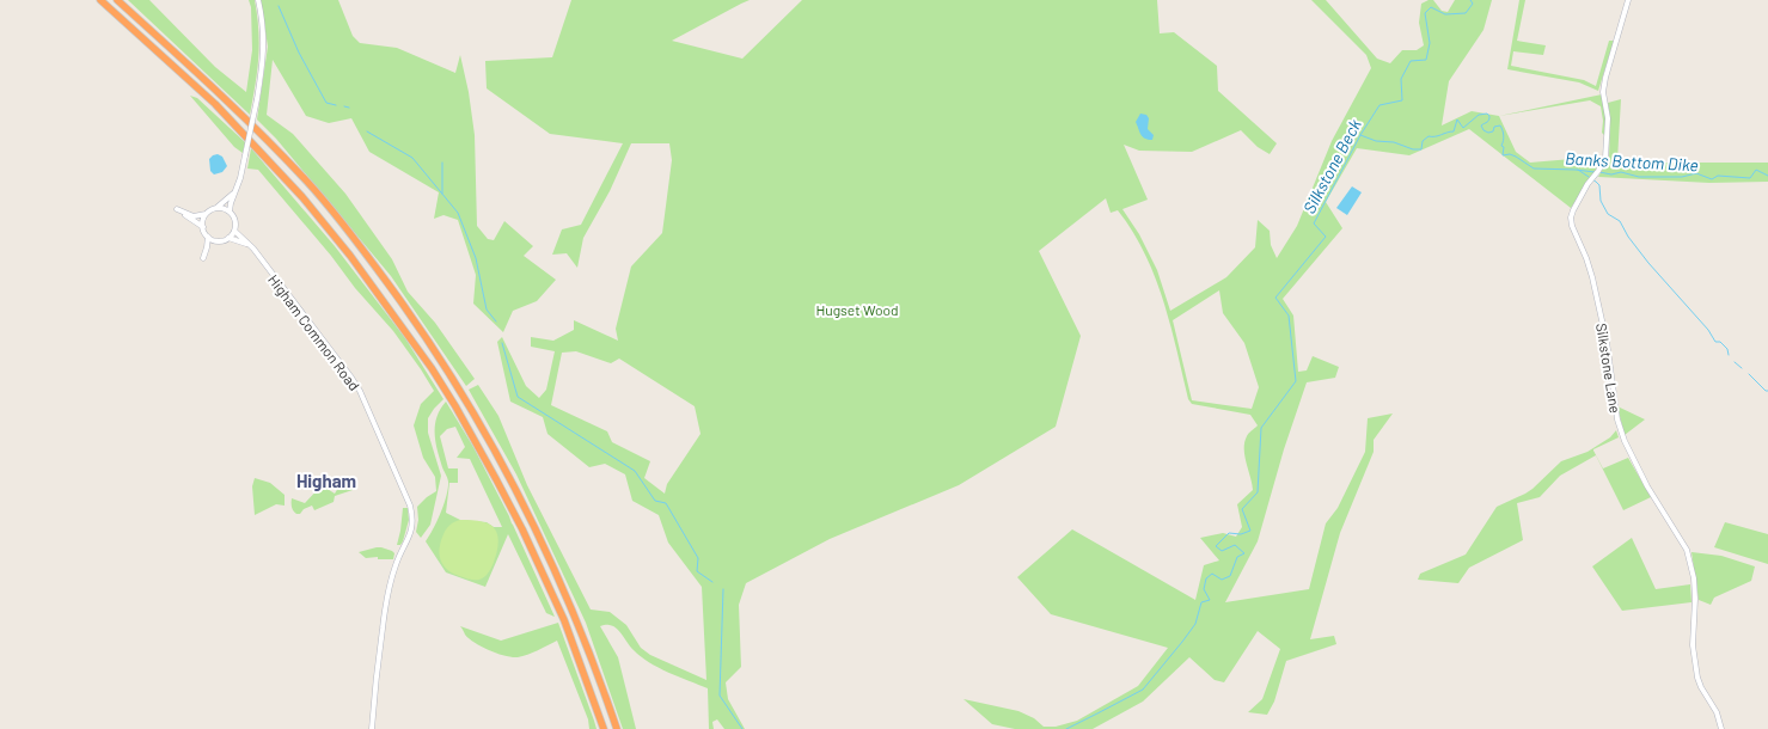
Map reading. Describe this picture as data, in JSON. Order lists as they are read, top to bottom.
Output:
{
  "streets": {
    "street": ["Higham Common Road", "Silkstone Lane"]
  },
  "districts": ["Higham"],
  "water": ["Banks Bottom Dike", "Silkstone Beck"],
  "parks": ["Hugset Wood"]
}
